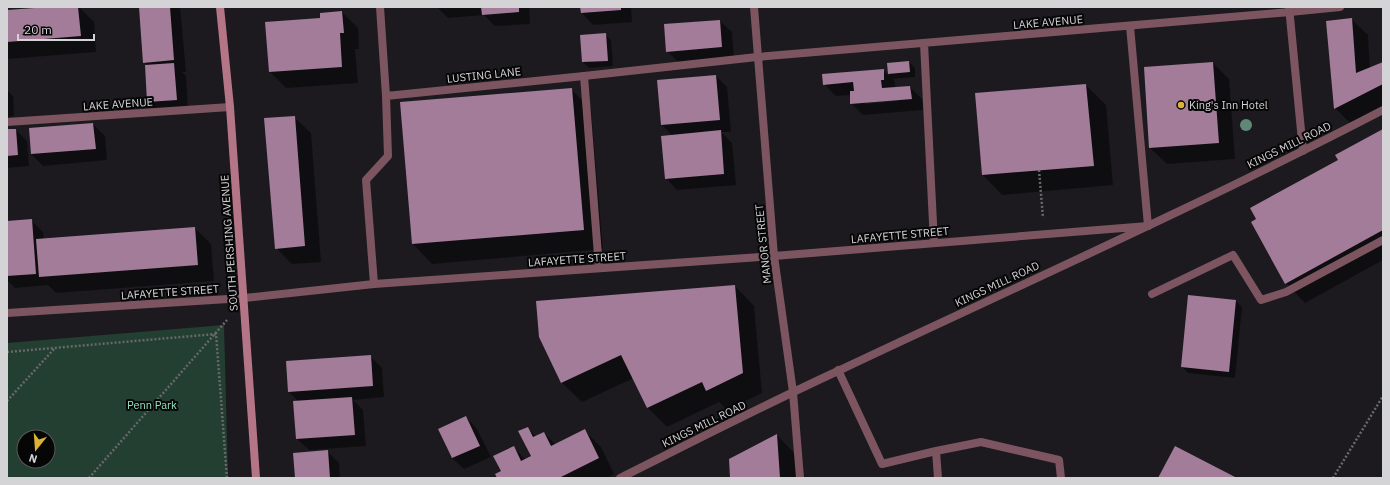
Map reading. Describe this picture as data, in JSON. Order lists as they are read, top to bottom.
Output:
{
  "streets": {
    "street": [
      "LAKE AVENUE",
      "LUSTING LANE",
      "KINGS MILL ROAD",
      "LAFAYETTE STREET",
      "SOUTH PERSHING AVENUE",
      "MANOR STREET"
    ]
  },
  "crossings": [
    ["LAKE AVENUE", "LUSTING LANE"],
    ["LAKE AVENUE", "SOUTH PERSHING AVENUE"],
    ["LAKE AVENUE", "MANOR STREET"],
    ["LUSTING LANE", "MANOR STREET"],
    ["KINGS MILL ROAD", "LAFAYETTE STREET"],
    ["KINGS MILL ROAD", "MANOR STREET"],
    ["LAFAYETTE STREET", "SOUTH PERSHING AVENUE"],
    ["LAFAYETTE STREET", "MANOR STREET"]
  ],
  "parks": ["Penn Park"],
  "places": ["King's Inn Hotel"],
  "scale_bar": "20 m",
  "north": "bottom"
}
